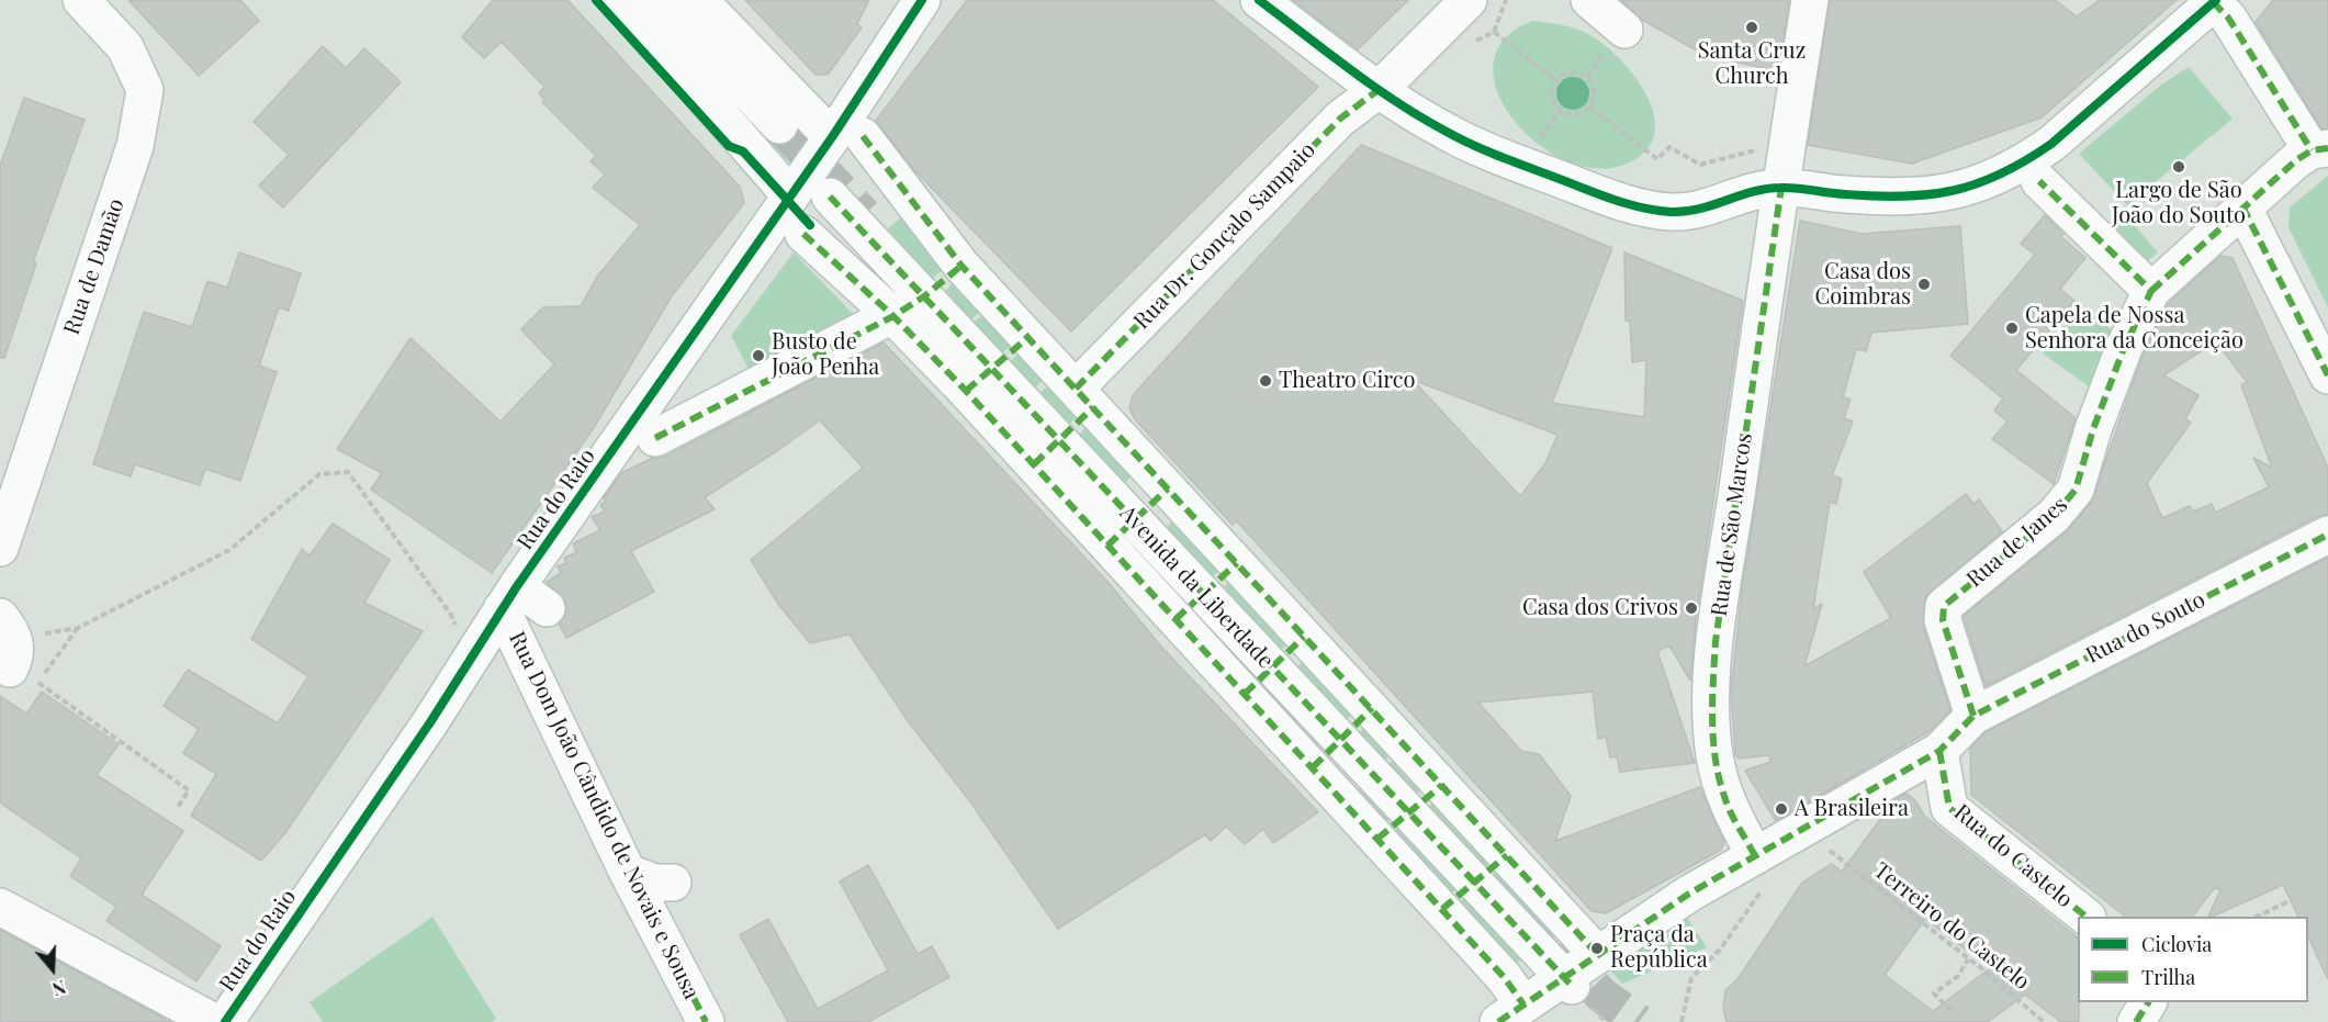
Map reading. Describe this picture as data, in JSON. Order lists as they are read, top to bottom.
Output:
{
  "streets": {
    "street": [
      "Rua Dr. Gonçalo Sampaio",
      "Rua de Damão",
      "Rua do Raio",
      "Rua de São Marcos",
      "Rua de Janes",
      "Avenida da Liberdade",
      "Rua do Souto",
      "Rua Dom João Cândido de Novais e Sousa",
      "Rua do Castelo"
    ],
    "path": ["Terreiro do Castelo"]
  },
  "crossings": [
    ["Rua Dr. Gonçalo Sampaio", "Avenida da Liberdade"],
    ["Rua do Raio", "Rua Dom João Cândido de Novais e Sousa"],
    ["Rua de Janes", "Rua do Souto"]
  ],
  "places": [
    "Santa Cruz Church",
    "Largo de São João do Souto",
    "Casa dos Coimbras",
    "Capela de Nossa Senhora da Conceição",
    "Busto de João Penha",
    "Theatro Circo",
    "Casa dos Crivos",
    "A Brasileira",
    "Praça da República"
  ],
  "legend": ["Ciclovia", "Trilha"],
  "north": "bottom"
}
